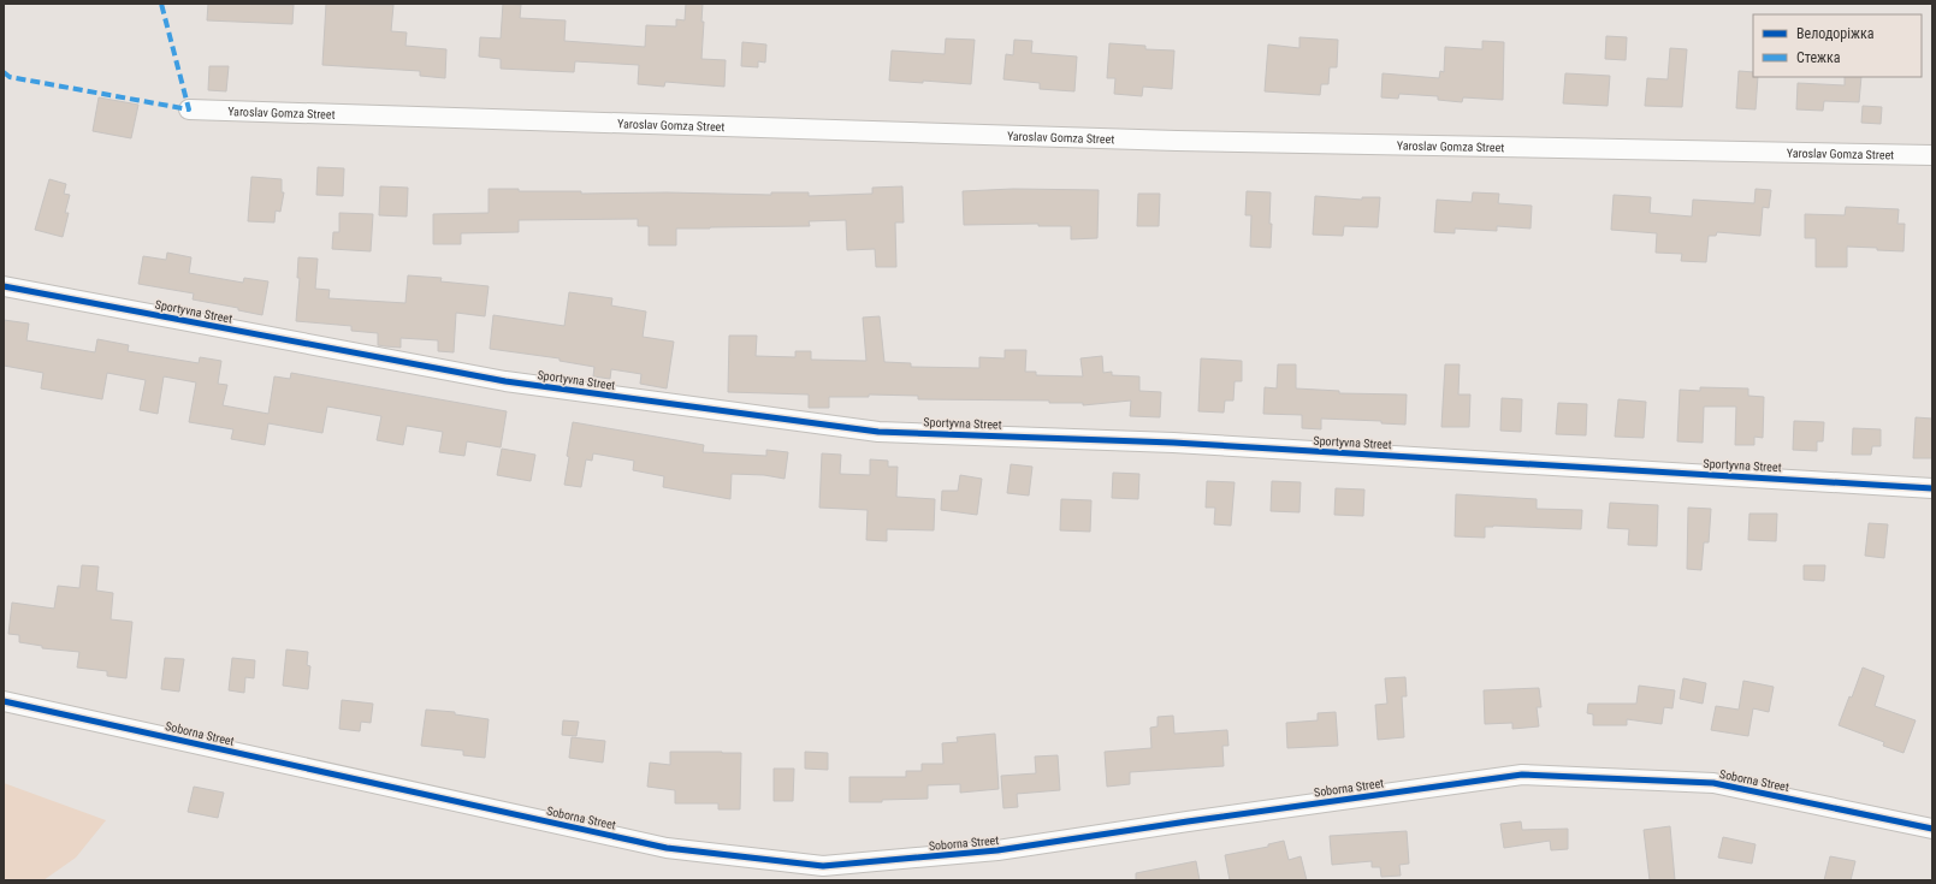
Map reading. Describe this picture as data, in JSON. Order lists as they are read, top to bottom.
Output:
{
  "streets": {
    "street": ["Yaroslav Gomza Street", "Sportyvna Street", "Soborna Street"]
  },
  "legend": ["Велодоріжка", "Стежка"]
}
